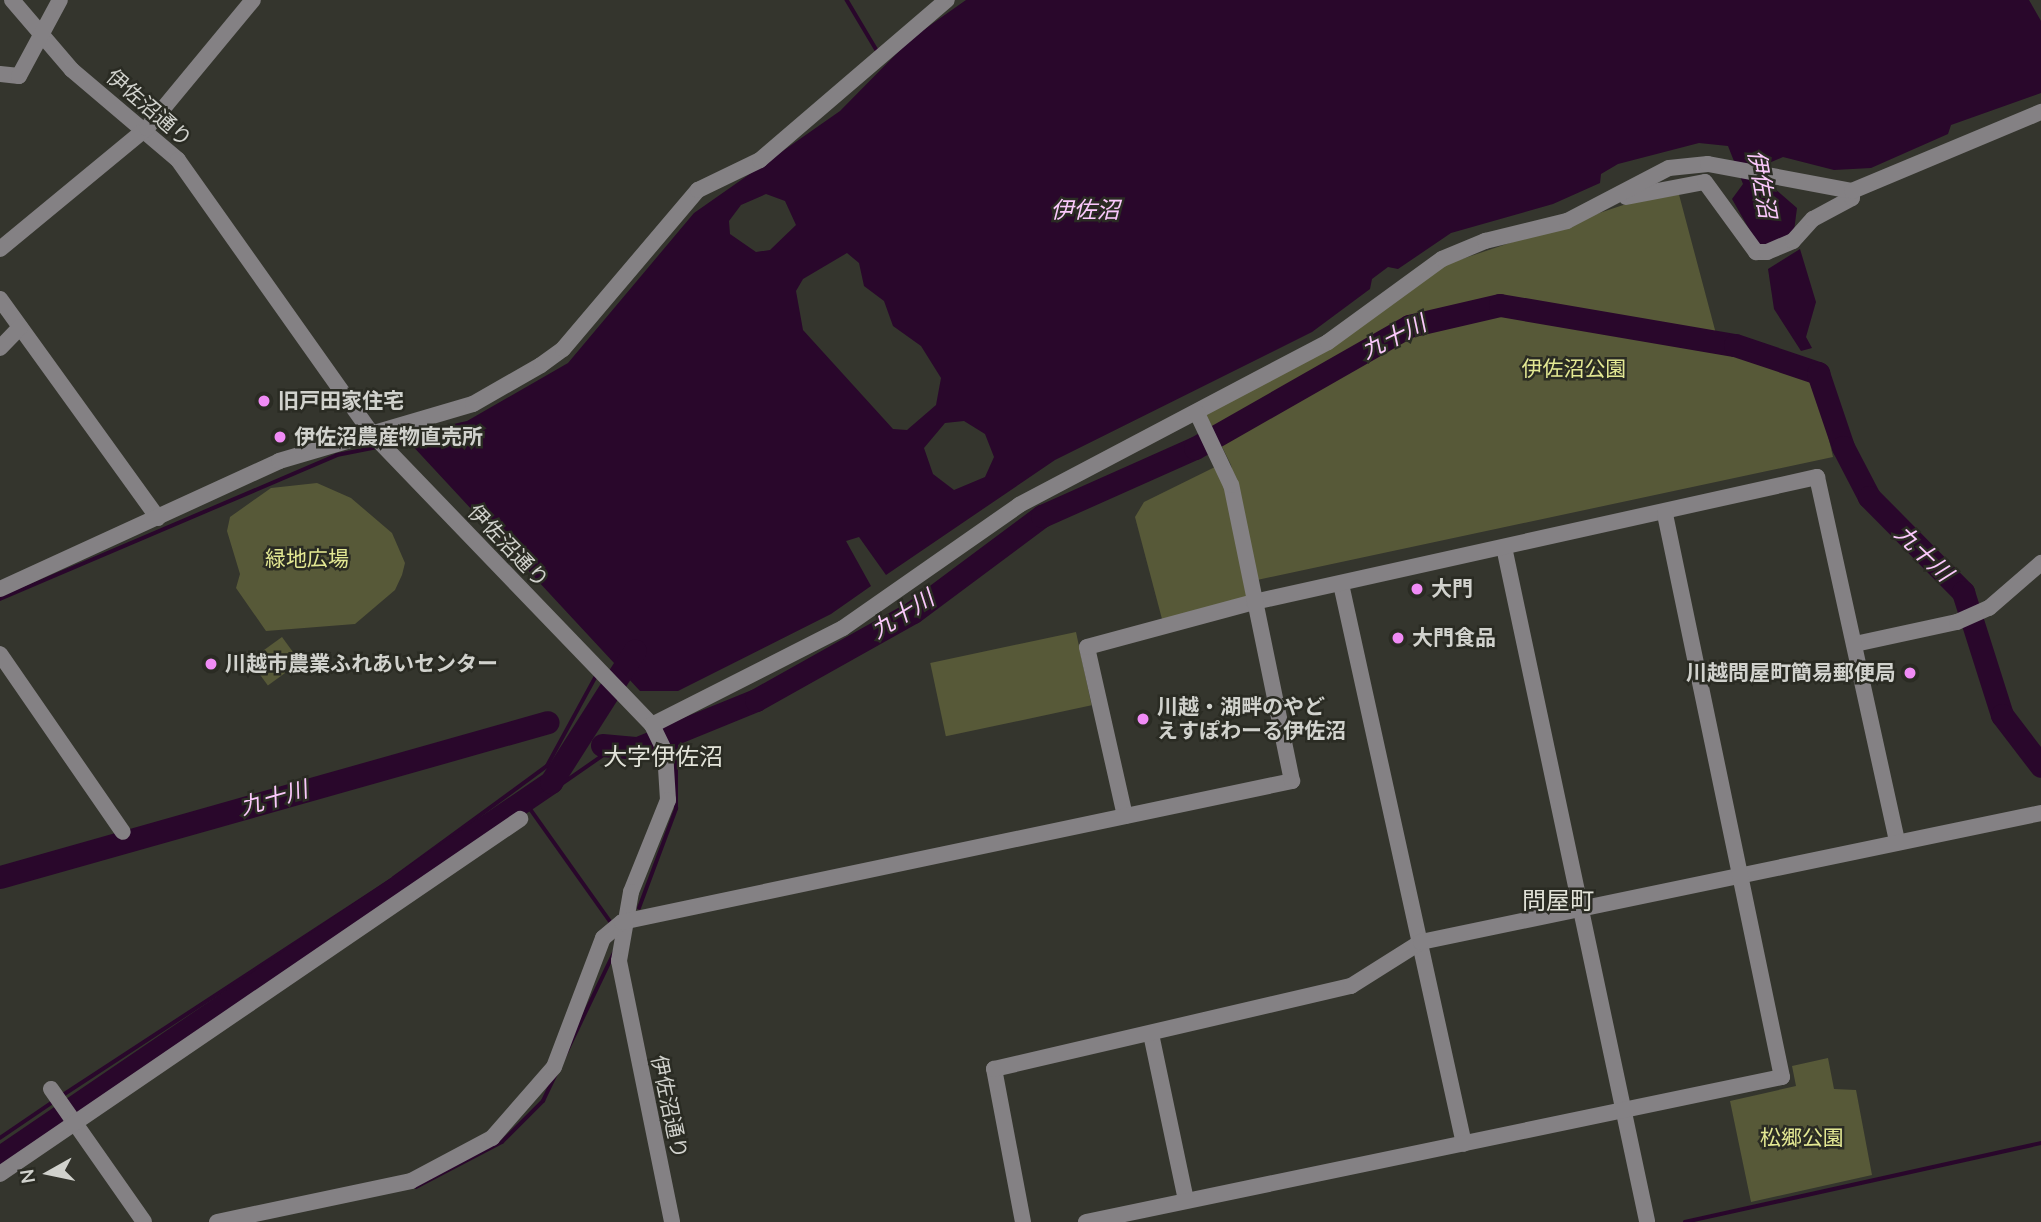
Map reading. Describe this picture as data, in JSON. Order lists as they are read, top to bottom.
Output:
{
  "streets": {
    "street": ["伊佐沼通り"]
  },
  "districts": ["大字伊佐沼", "問屋町"],
  "water": ["伊佐沼", "九十川"],
  "parks": ["伊佐沼公園", "緑地広場", "松郷公園"],
  "places": [
    "旧戸田家住宅",
    "伊佐沼農産物直売所",
    "大門",
    "大門食品",
    "川越市農業ふれあいセンター",
    "川越問屋町簡易郵便局",
    "川越・湖畔のやど えすぽわーる伊佐沼"
  ],
  "north": "left"
}
